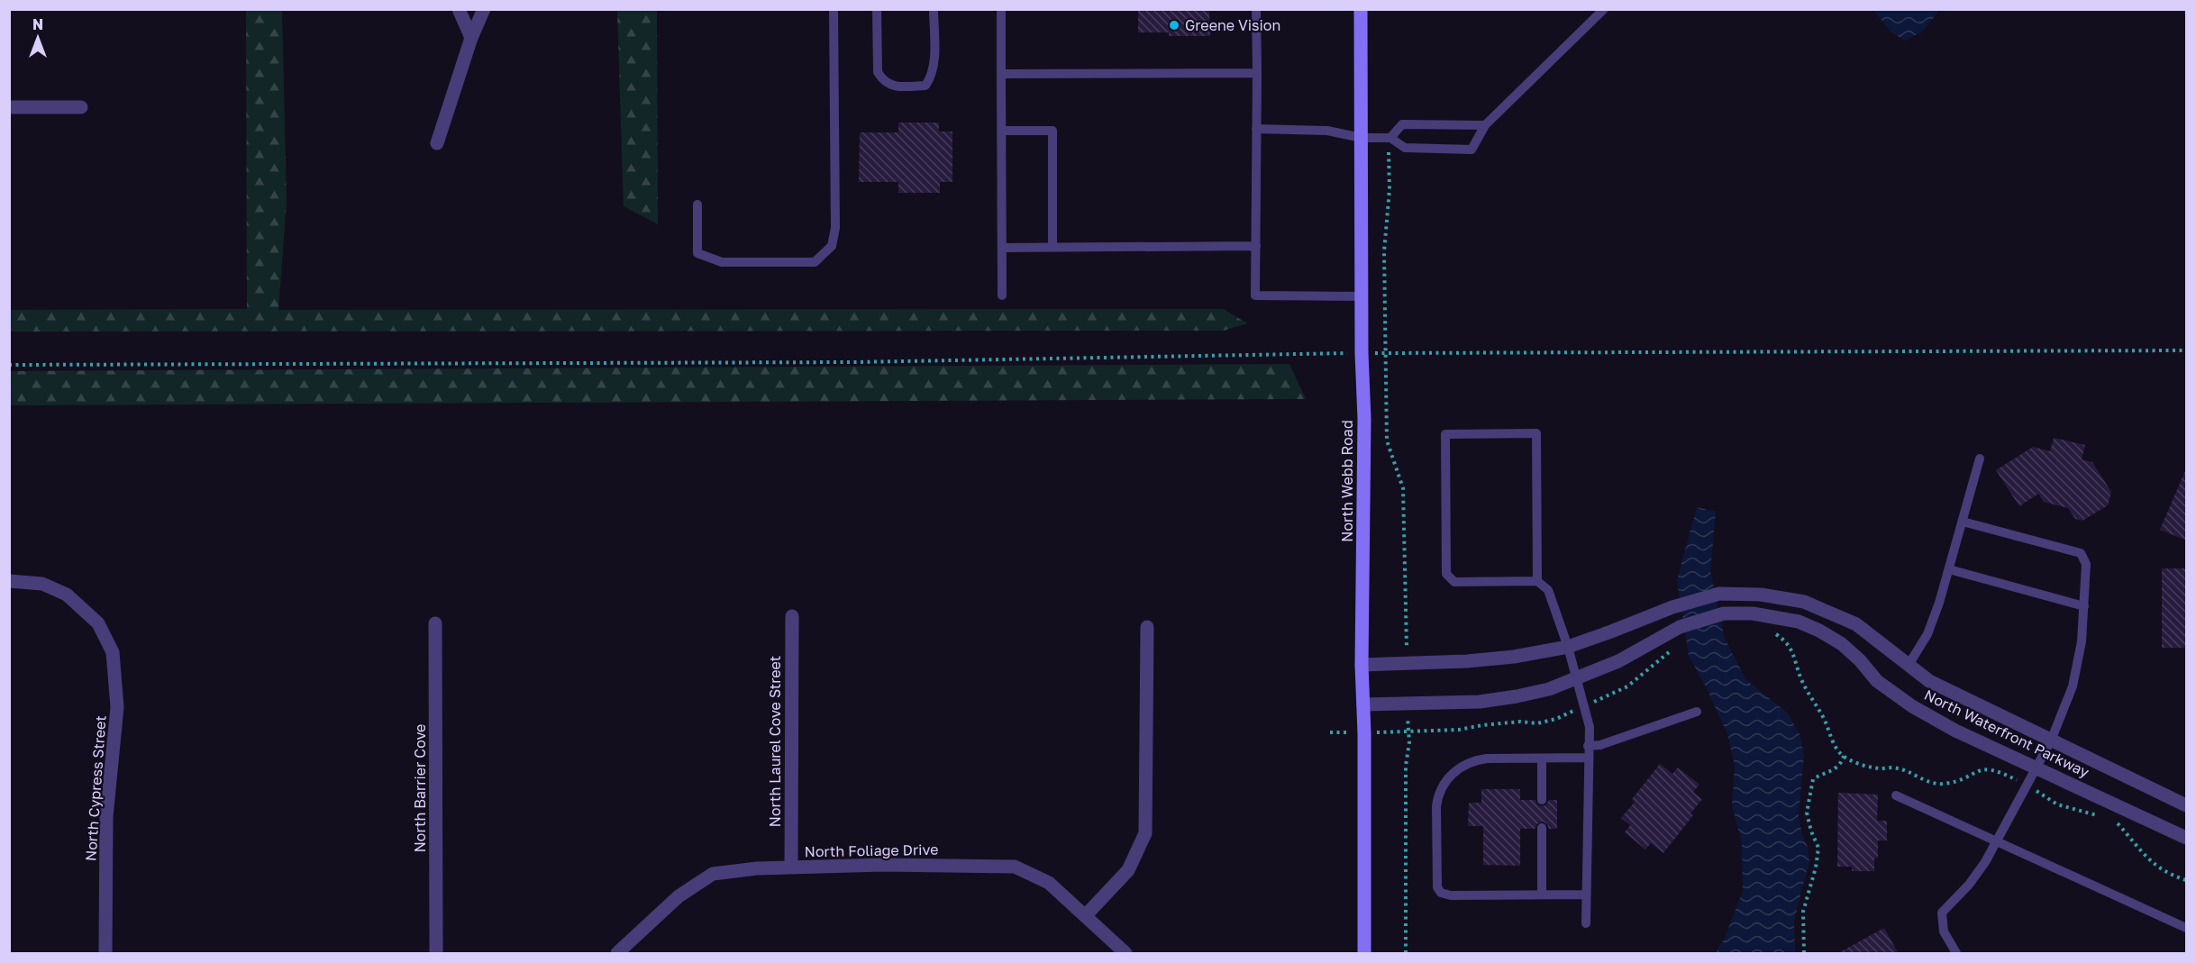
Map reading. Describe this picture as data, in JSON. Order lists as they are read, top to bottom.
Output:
{
  "streets": {
    "main road": ["North Webb Road"],
    "street": [
      "North Waterfront Parkway",
      "North Laurel Cove Street",
      "North Cypress Street",
      "North Barrier Cove",
      "North Foliage Drive"
    ]
  },
  "crossings": [
    ["North Webb Road", "North Waterfront Parkway"],
    ["North Laurel Cove Street", "North Foliage Drive"]
  ],
  "places": ["Greene Vision"],
  "north": "top"
}
